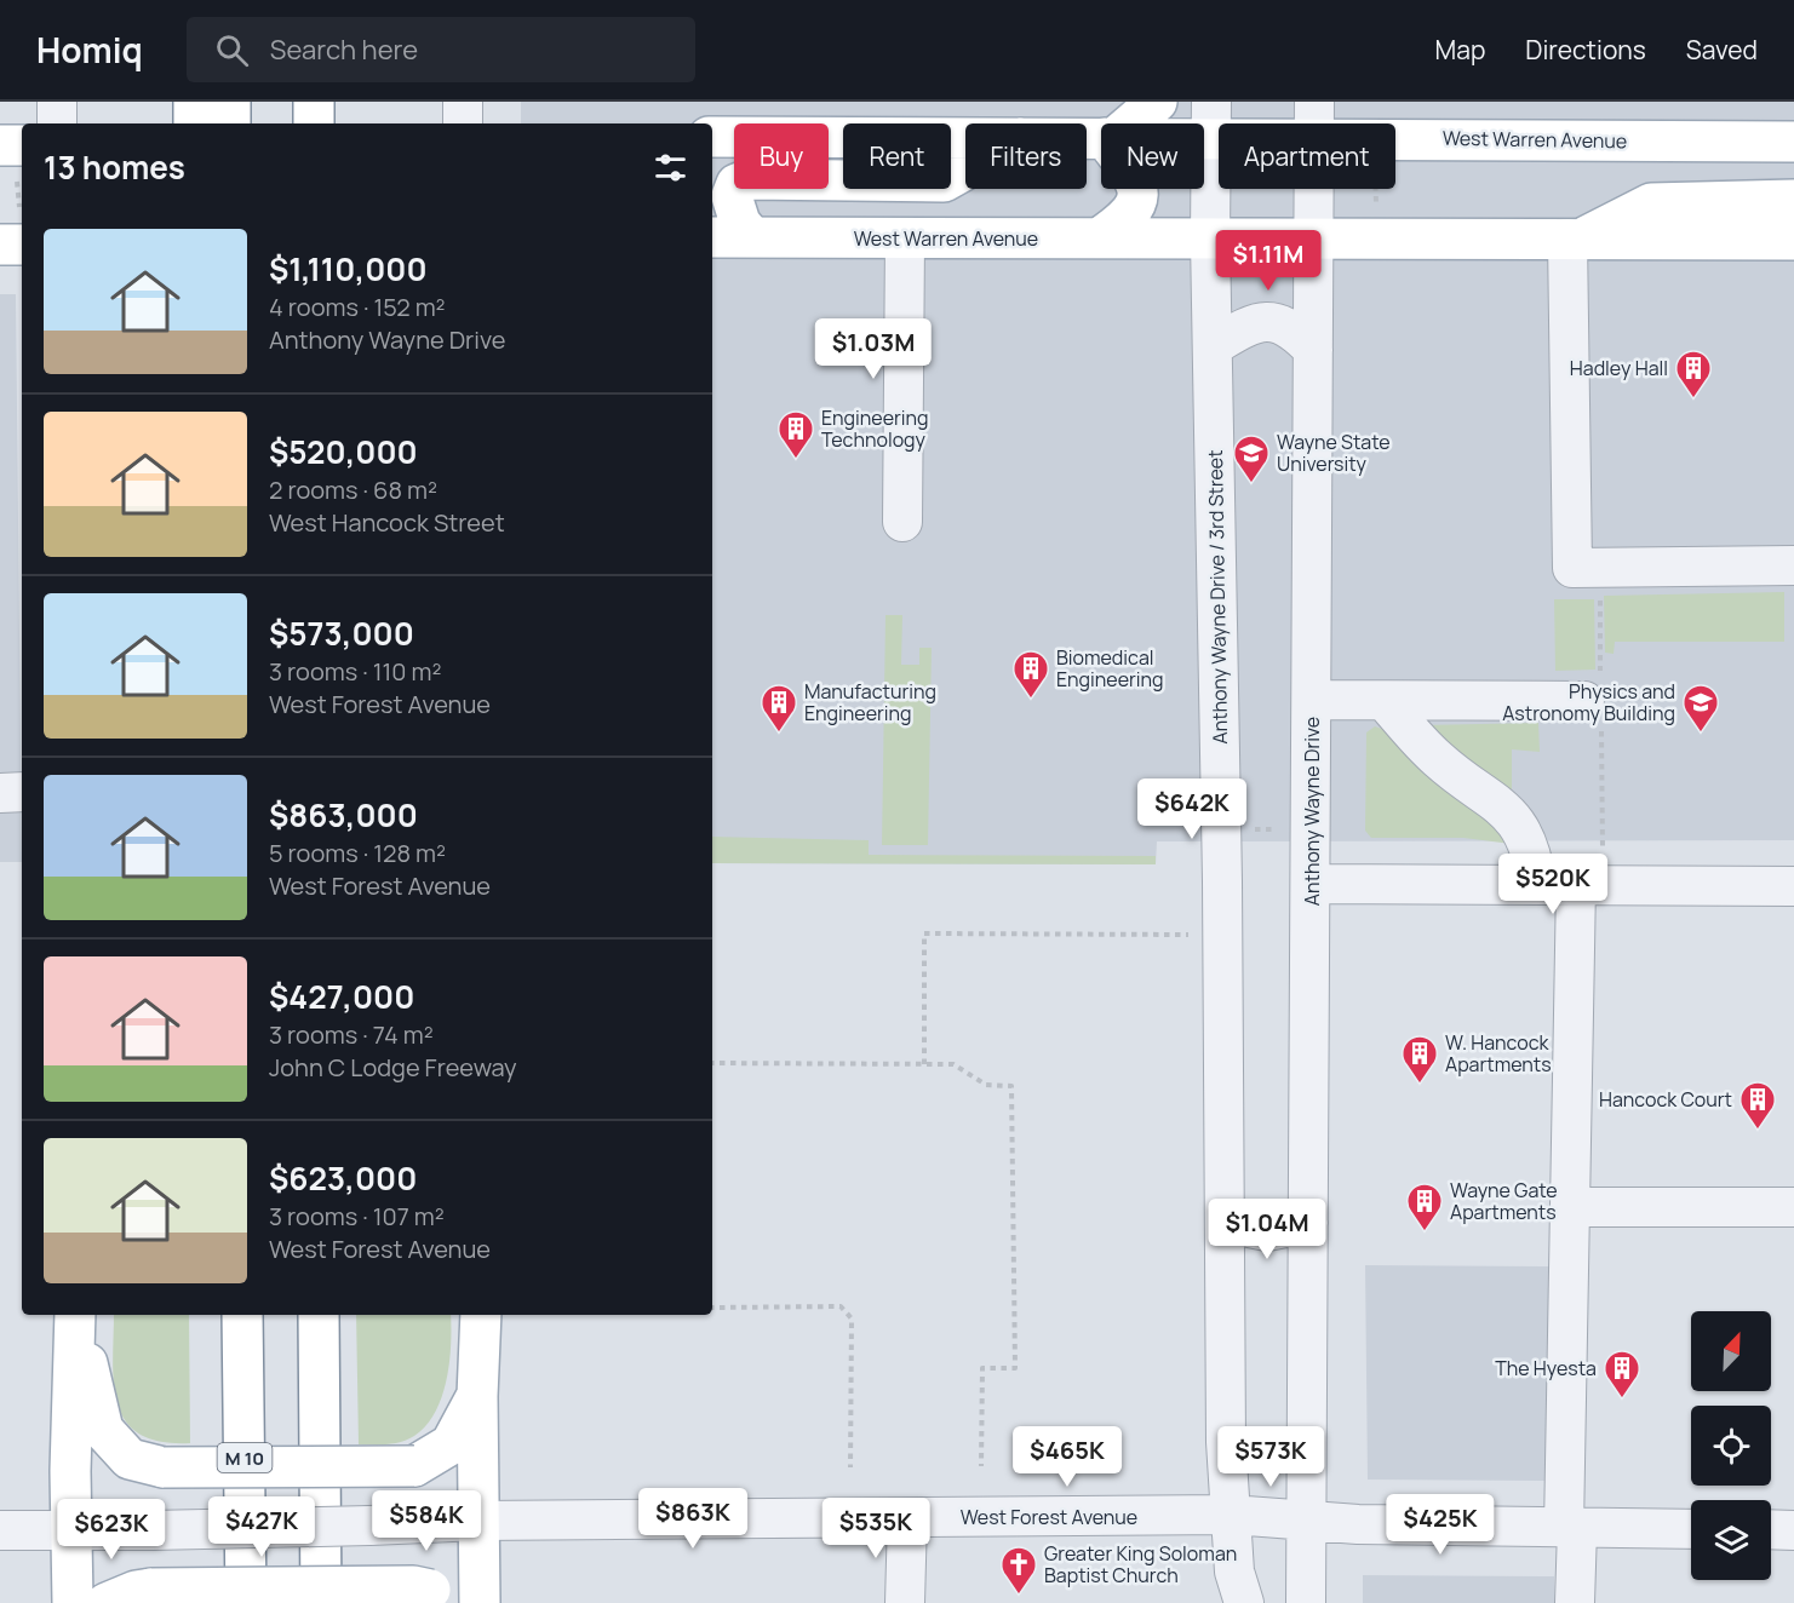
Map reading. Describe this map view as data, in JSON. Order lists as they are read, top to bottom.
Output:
{
  "streets": {
    "main road": ["West Warren Avenue", "M 10"],
    "street": ["Anthony Wayne Drive / 3rd Street", "Anthony Wayne Drive", "West Forest Avenue"]
  },
  "crossings": [
    ["West Warren Avenue", "Anthony Wayne Drive / 3rd Street"],
    ["West Warren Avenue", "Anthony Wayne Drive"],
    ["Anthony Wayne Drive / 3rd Street", "West Forest Avenue"],
    ["Anthony Wayne Drive", "West Forest Avenue"]
  ],
  "places": {
    "building": [
      "Hadley Hall",
      "Engineering Technology",
      "Biomedical Engineering",
      "Manufacturing Engineering",
      "W. Hancock Apartments",
      "Hancock Court",
      "Wayne Gate Apartments",
      "The Hyesta"
    ],
    "school or university": ["Wayne State University", "Physics and Astronomy Building"],
    "church": ["Greater King Soloman Baptist Church"]
  },
  "north": "top right",
  "page": {
    "header": "Homiq",
    "search": "Search here",
    "nav": ["Map", "Directions", "Saved"],
    "chip": [
      "Buy",
      "Rent",
      "Filters",
      "New",
      "Apartment"
    ],
    "heading": "13 homes",
    "list": [
      {
        "name": "$1,110,000",
        "note": "4 rooms · 152 m² · Anthony Wayne Drive"
      },
      {
        "name": "$520,000",
        "note": "2 rooms · 68 m² · West Hancock Street"
      },
      {
        "name": "$573,000",
        "note": "3 rooms · 110 m² · West Forest Avenue"
      },
      {
        "name": "$863,000",
        "note": "5 rooms · 128 m² · West Forest Avenue"
      },
      {
        "name": "$427,000",
        "note": "3 rooms · 74 m² · John C Lodge Freeway"
      },
      {
        "name": "$623,000",
        "note": "3 rooms · 107 m² · West Forest Avenue"
      }
    ],
    "price": [
      "$1.11M",
      "$1.03M",
      "$642K",
      "$520K",
      "$1.04M",
      "$465K",
      "$573K",
      "$863K",
      "$584K",
      "$425K",
      "$427K",
      "$535K",
      "$623K"
    ]
  }
}
